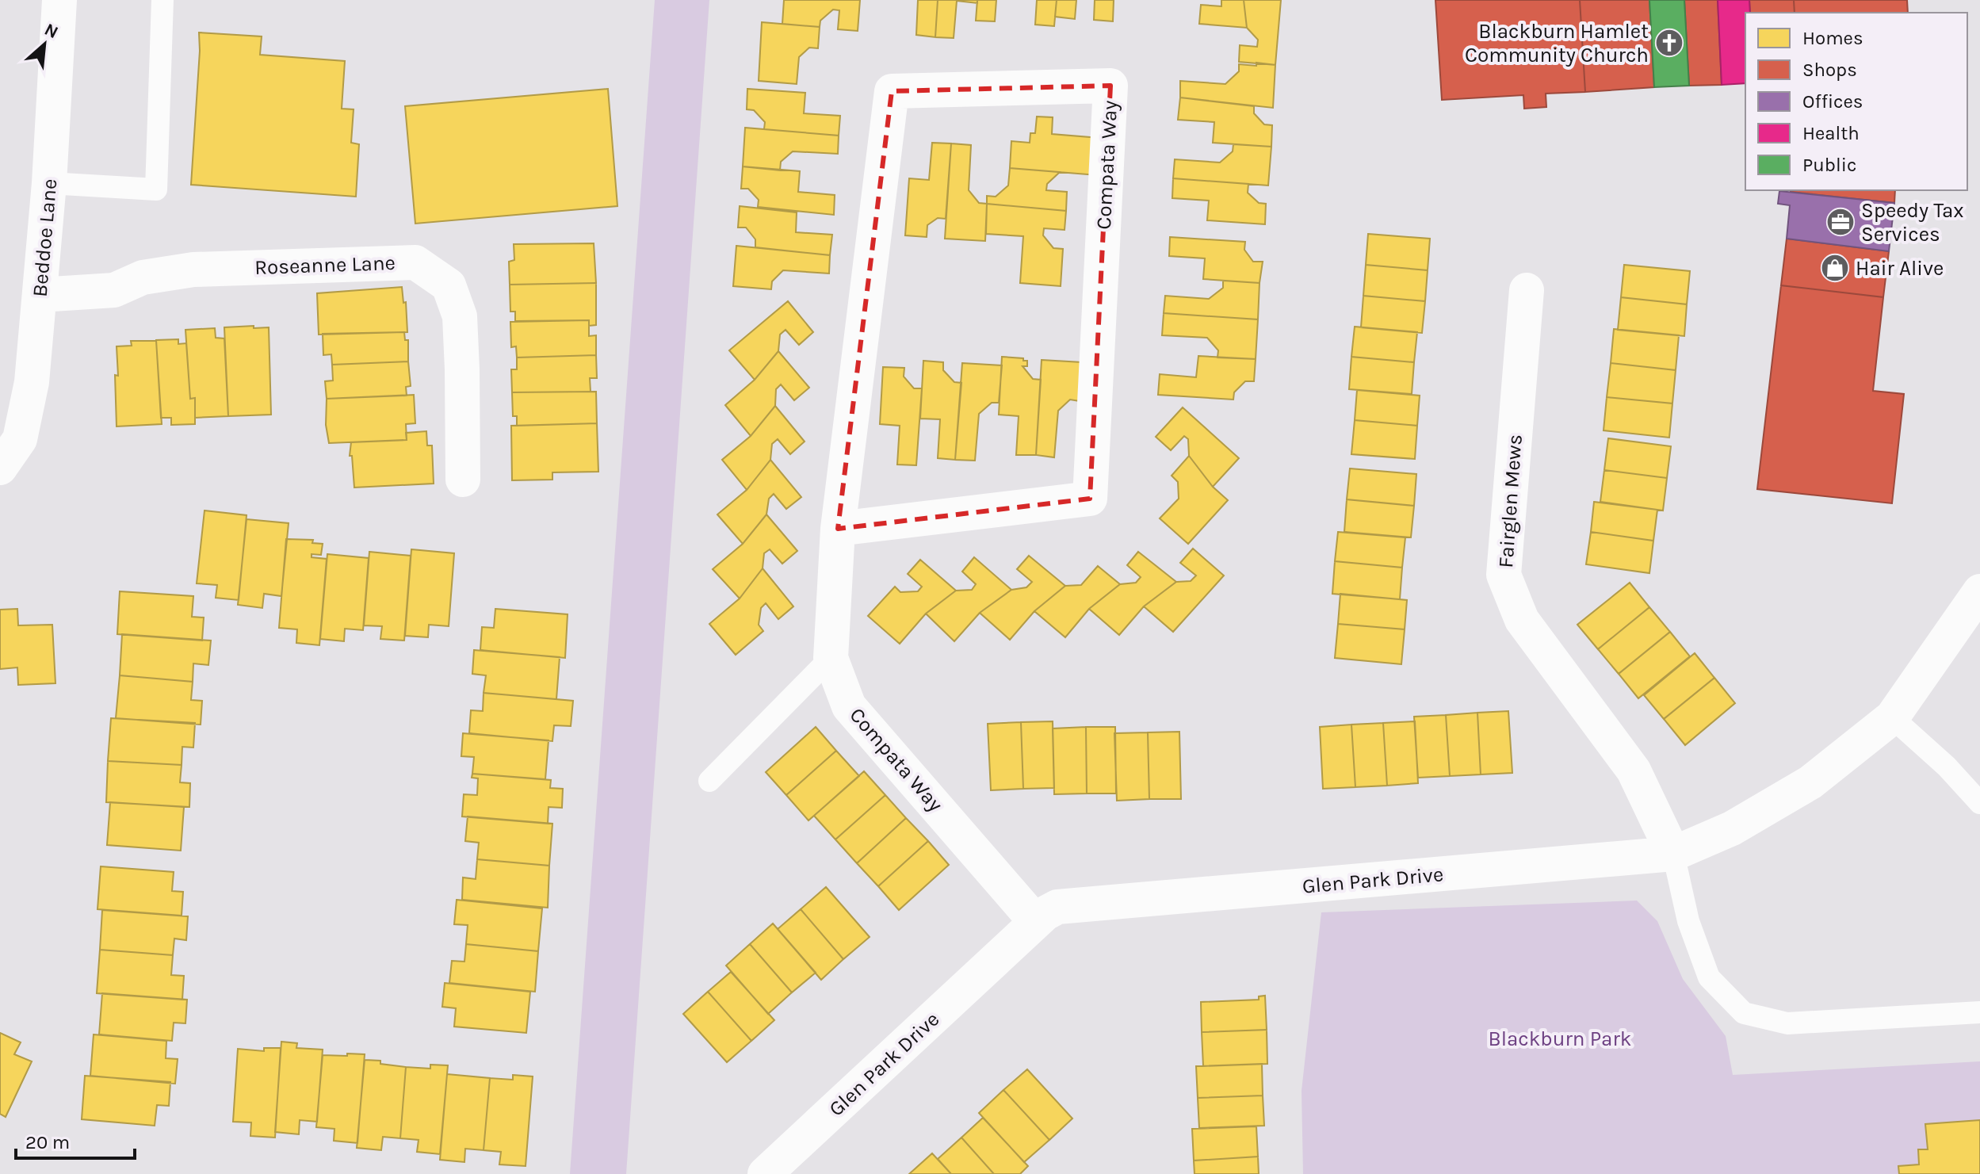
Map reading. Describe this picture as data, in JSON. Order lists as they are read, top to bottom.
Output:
{
  "streets": {
    "street": [
      "Compata Way",
      "Beddoe Lane",
      "Roseanne Lane",
      "Fairglen Mews",
      "Glen Park Drive"
    ]
  },
  "crossings": [
    ["Compata Way", "Glen Park Drive"],
    ["Beddoe Lane", "Roseanne Lane"],
    ["Fairglen Mews", "Glen Park Drive"]
  ],
  "parks": ["Blackburn Park"],
  "places": {
    "church": ["Blackburn Hamlet Community Church"],
    "office": ["Speedy Tax Services"],
    "shop": ["Hair Alive"]
  },
  "legend": [
    "Homes",
    "Shops",
    "Offices",
    "Health",
    "Public"
  ],
  "scale_bar": "20 m",
  "north": "top right"
}
